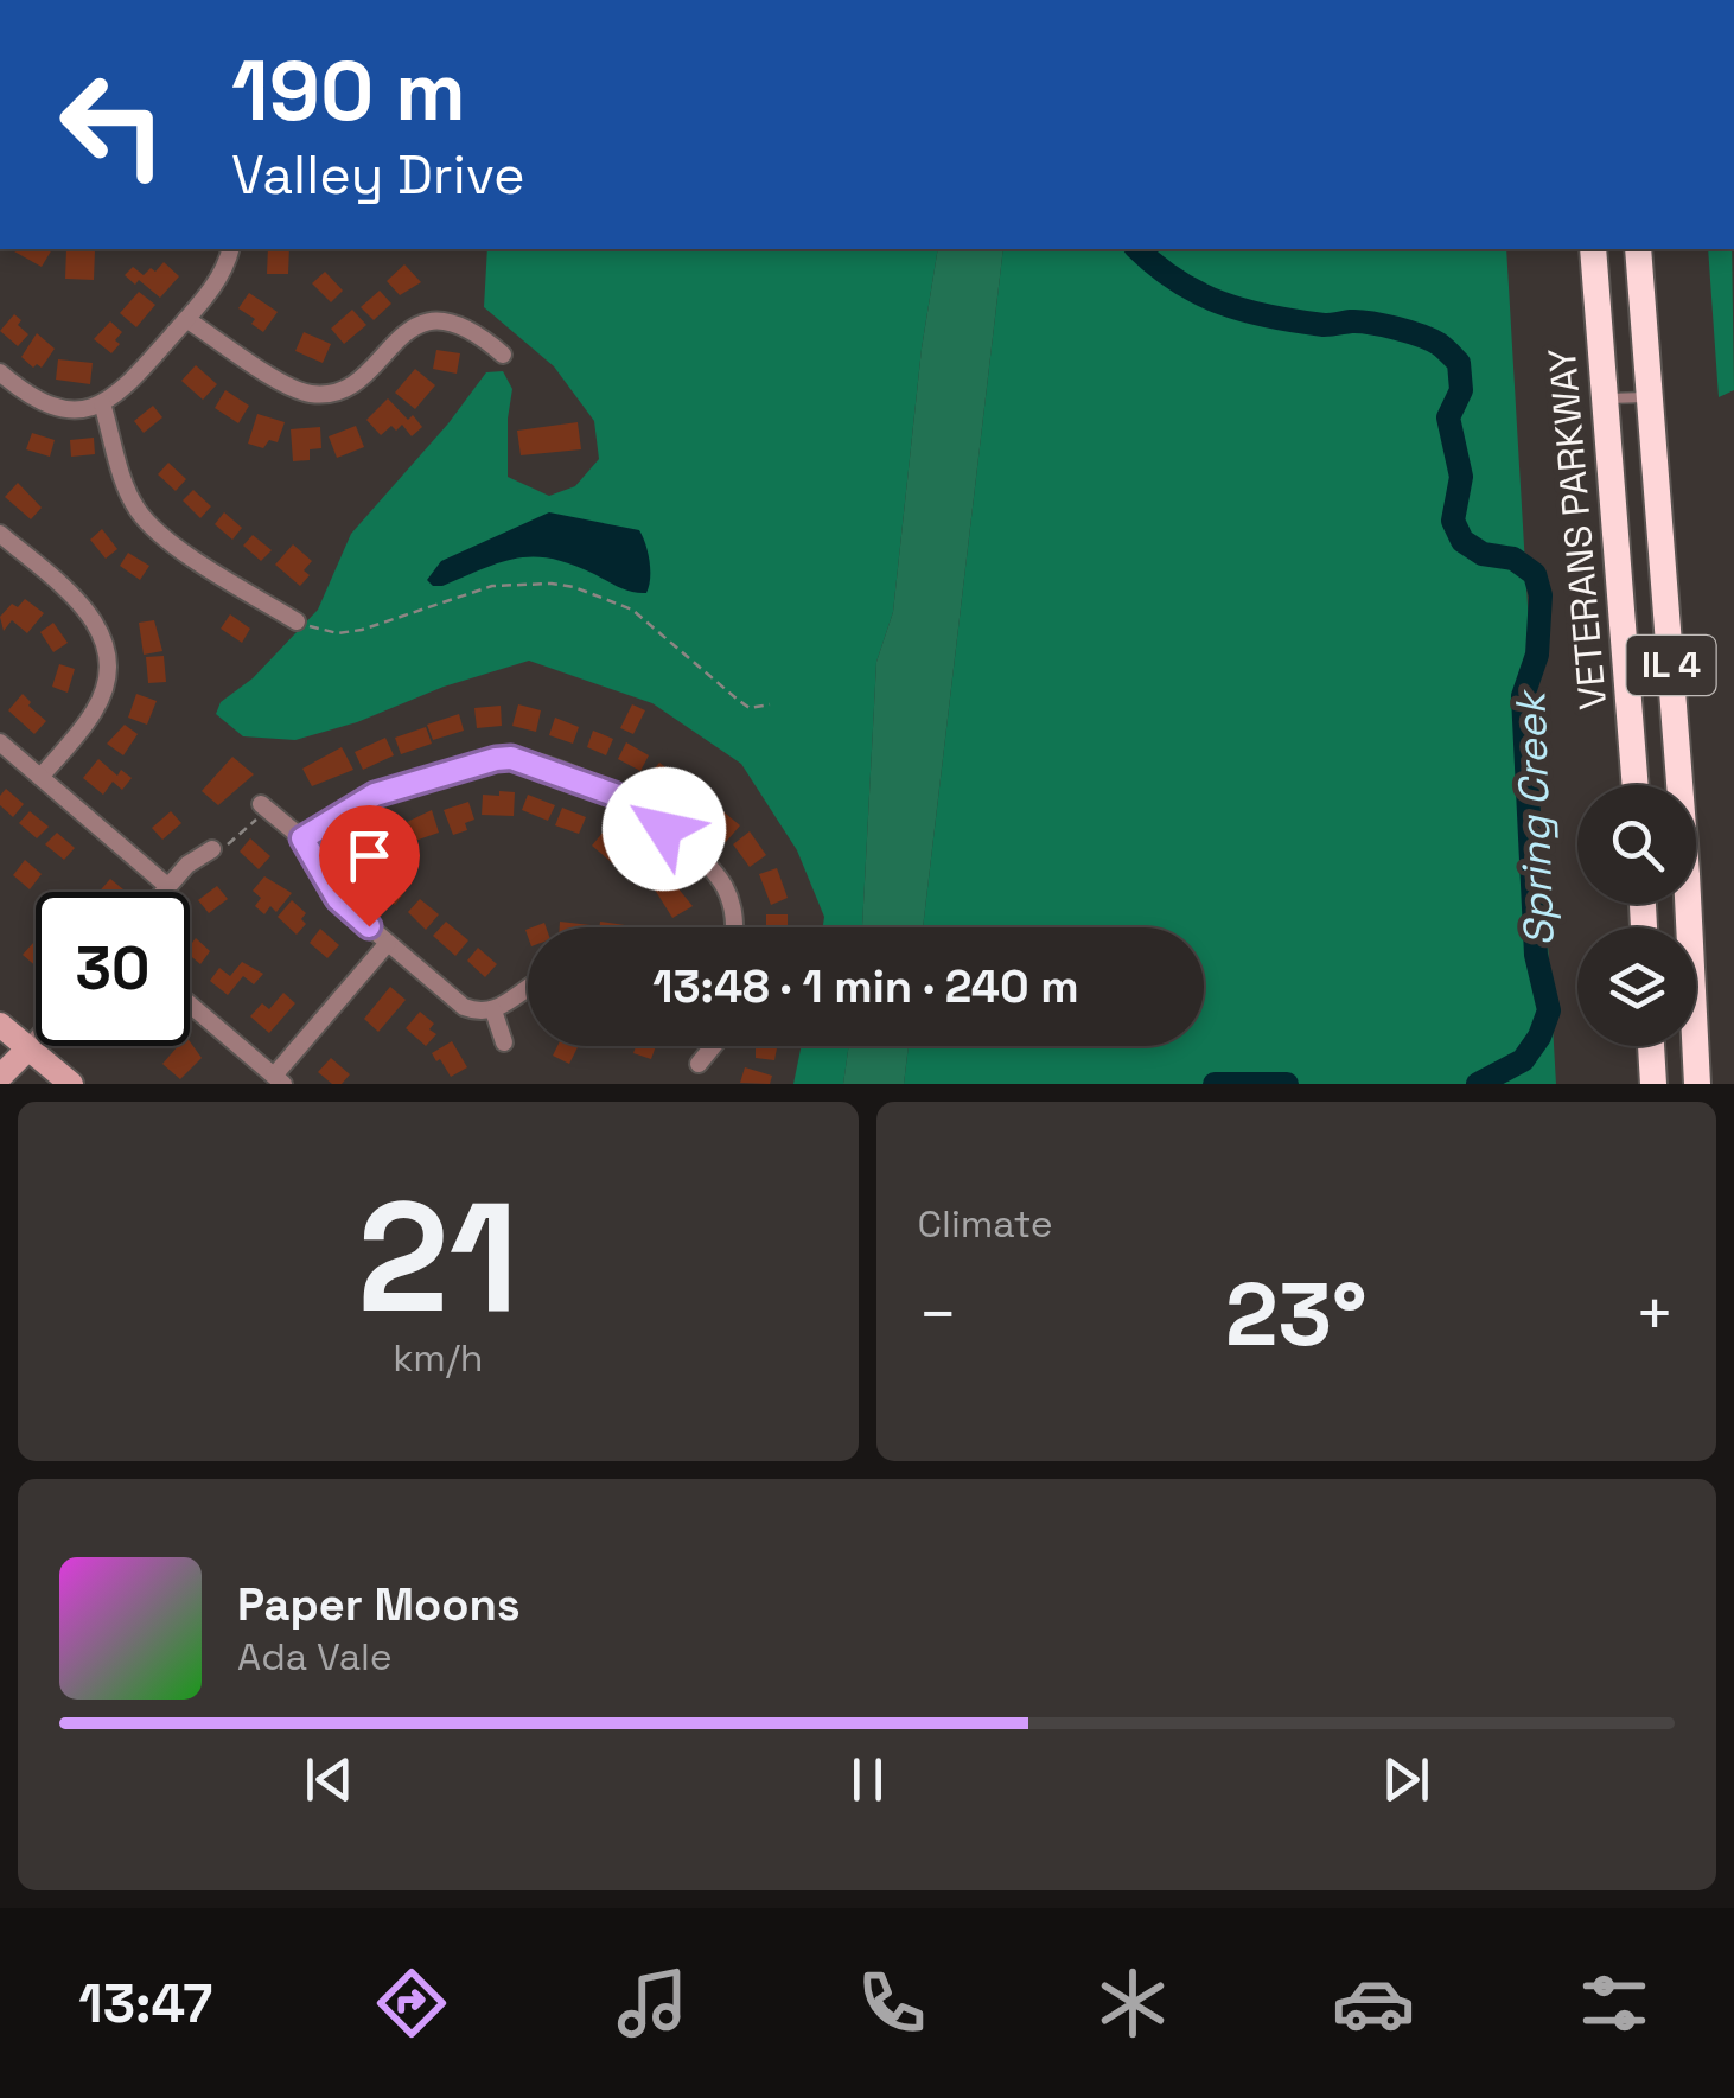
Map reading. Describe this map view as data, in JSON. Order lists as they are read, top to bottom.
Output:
{
  "streets": {
    "highway": ["VETERANS PARKWAY", "IL 4"]
  },
  "water": ["Spring Creek"],
  "page": {
    "turn": ["190 m", "Valley Drive"],
    "limit": "30",
    "trip": "13:48 · 1 min · 240 m",
    "tile": [
      ["21", "km/h"],
      "Climate"
    ],
    "heat": ["−", "23°", "+"],
    "song": ["Paper Moons", "Ada Vale"],
    "tabs": "13:47"
  }
}
